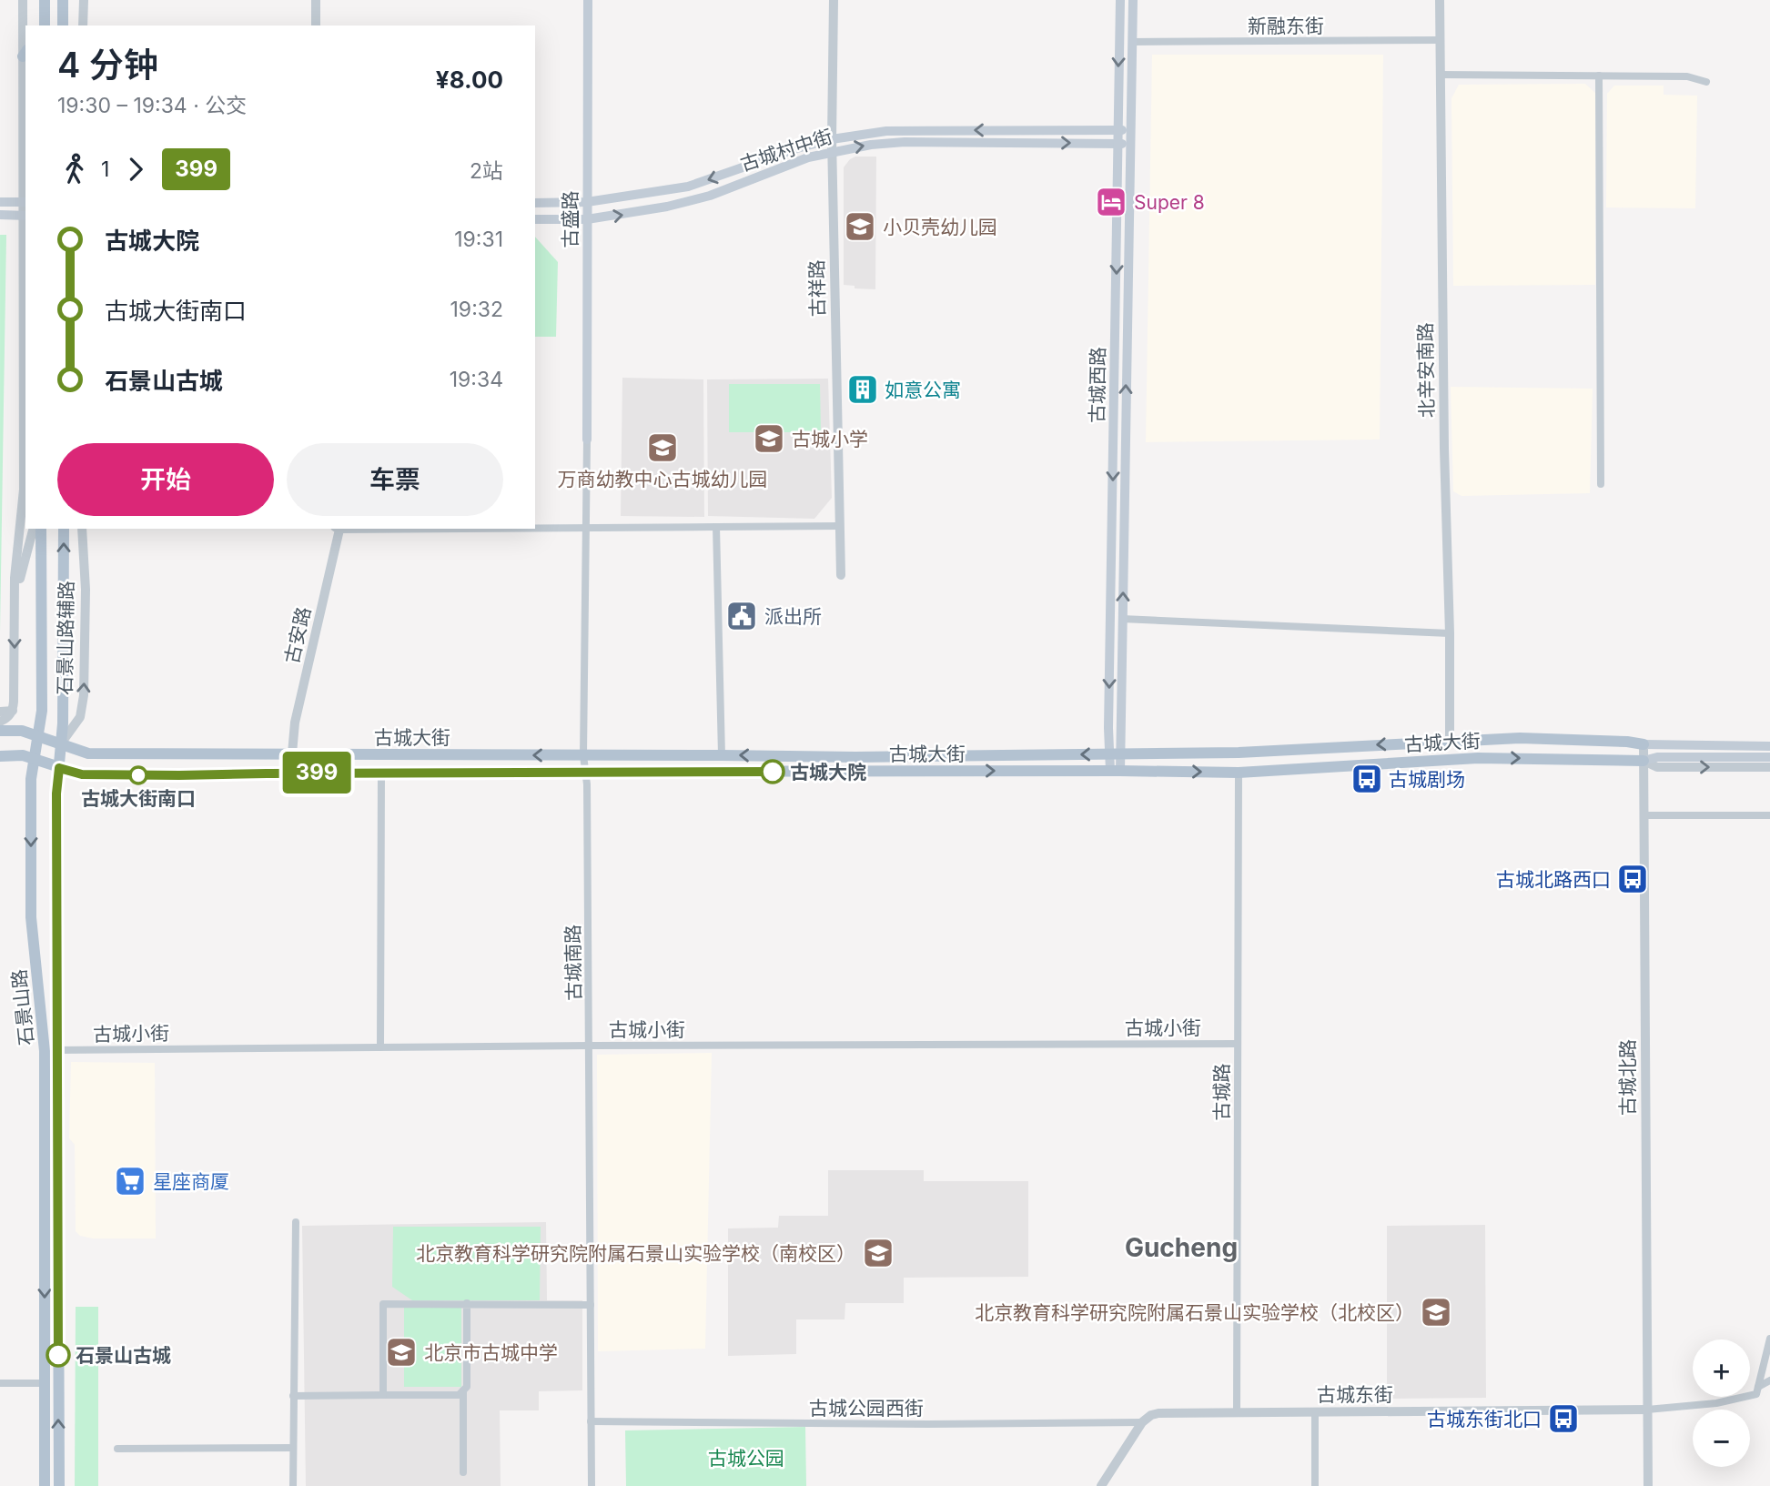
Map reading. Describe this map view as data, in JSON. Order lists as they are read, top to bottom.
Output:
{
  "streets": {
    "main road": [
      "古城村中街",
      "古盛路",
      "古城西路",
      "古城大街",
      "石景山路"
    ],
    "street": [
      "新融东街",
      "古祥路",
      "北辛安南路",
      "古安路",
      "石景山路辅路",
      "古城南路",
      "古城小街",
      "古城北路",
      "古城路",
      "古城东街",
      "古城公园西街"
    ]
  },
  "crossings": [
    ["新融东街", "北辛安南路"],
    ["新融东街", "古城西路"],
    ["古城村中街", "古盛路"],
    ["古城村中街", "古祥路"],
    ["古城村中街", "古城西路"],
    ["古盛路", "古城南路"],
    ["北辛安南路", "古城大街"],
    ["古城西路", "古城大街"],
    ["古安路", "古城大街"],
    ["石景山路辅路", "古城大街"],
    ["石景山路辅路", "石景山路"],
    ["古城大街", "古城南路"],
    ["古城大街", "石景山路"],
    ["古城大街", "古城北路"],
    ["古城大街", "古城路"],
    ["古城南路", "古城小街"],
    ["古城南路", "古城公园西街"],
    ["石景山路", "古城小街"],
    ["古城小街", "古城路"],
    ["古城北路", "古城东街"],
    ["古城路", "古城东街"],
    ["古城东街", "古城公园西街"]
  ],
  "districts": ["Gucheng"],
  "parks": ["古城公园"],
  "places": {
    "hotel": ["Super 8"],
    "school or university": [
      "小贝壳幼儿园",
      "古城小学",
      "万商幼教中心古城幼儿园",
      "北京教育科学研究院附属石景山实验学校（南校区）",
      "北京教育科学研究院附属石景山实验学校（北校区）",
      "北京市古城中学"
    ],
    "building": ["如意公寓"],
    "public building": ["派出所"],
    "other": ["古城大院", "古城大街南口", "石景山古城"],
    "bus stop": ["古城剧场", "古城北路西口", "古城东街北口"],
    "supermarket": ["星座商厦"]
  },
  "lines": ["bus line 399"],
  "page": {
    "on_map": "399",
    "heading": ["4 分钟", "19:30 – 19:34 · 公交", "¥8.00"],
    "legs": ["1", "399", "2站"],
    "list": [
      {
        "name": "古城大院",
        "value": "19:31"
      },
      {
        "name": "古城大街南口",
        "value": "19:32"
      },
      {
        "name": "石景山古城",
        "value": "19:34"
      }
    ],
    "buttons": ["开始", "车票"],
    "map_buttons": ["+", "−"]
  }
}
